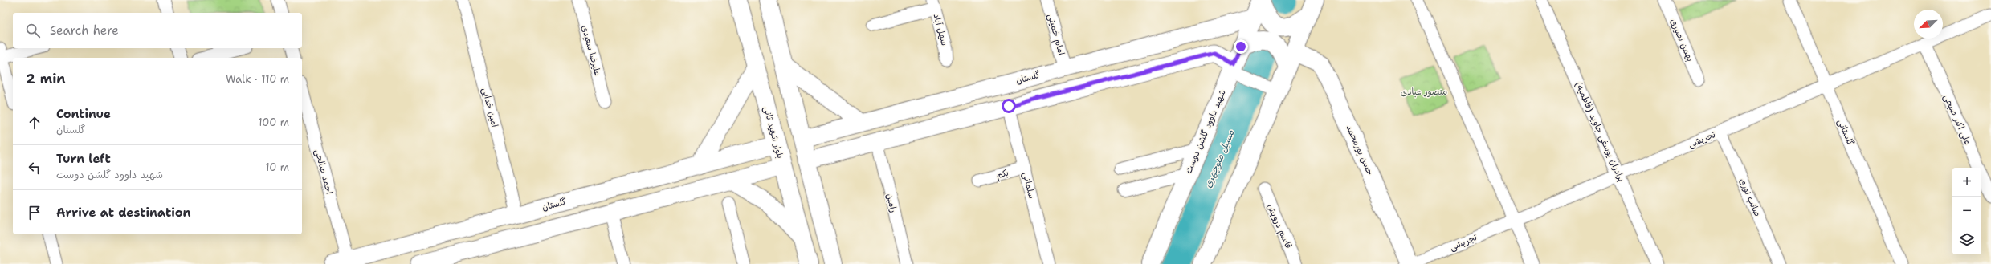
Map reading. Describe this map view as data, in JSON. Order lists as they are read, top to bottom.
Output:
{
  "streets": {
    "main road": [
      "گلستان",
      "شهید داوود گلشن دوست",
      "بلوار شهید ثانی",
      "حسن پورمحمد"
    ],
    "street": [
      "سهل آباد",
      "امام خمینی",
      "بهمن نصیری",
      "علیرضا سعیدی",
      "امین خدایی",
      "علی اکبر صبحی",
      "برادران یوسفی جاوید (فاطمیه)",
      "گلستانی",
      "تجریشی",
      "احمد صالحی",
      "یکم",
      "سلمانی",
      "صائب نوری",
      "رامین",
      "قاسم درویش"
    ]
  },
  "crossings": [
    ["امام خمینی", "گلستان"],
    ["گلستان", "امین خدایی"],
    ["گلستان", "شهید داوود گلشن دوست"],
    ["گلستان", "بلوار شهید ثانی"],
    ["گلستان", "احمد صالحی"],
    ["علی اکبر صبحی", "تجریشی"],
    ["برادران یوسفی جاوید (فاطمیه)", "تجریشی"],
    ["گلستانی", "تجریشی"],
    ["تجریشی", "صائب نوری"],
    ["یکم", "سلمانی"]
  ],
  "water": ["مسیل منوچهری"],
  "parks": ["منصور عبادی"],
  "north": "bottom left",
  "page": {
    "search": "Search here",
    "heading": ["2 min", "Walk · 110 m"],
    "list": [
      ["Continue", "گلستان", "100 m"],
      ["Turn left", "شهید داوود گلشن دوست", "10 m"],
      "Arrive at destination"
    ],
    "map_buttons": ["+", "−"]
  }
}
